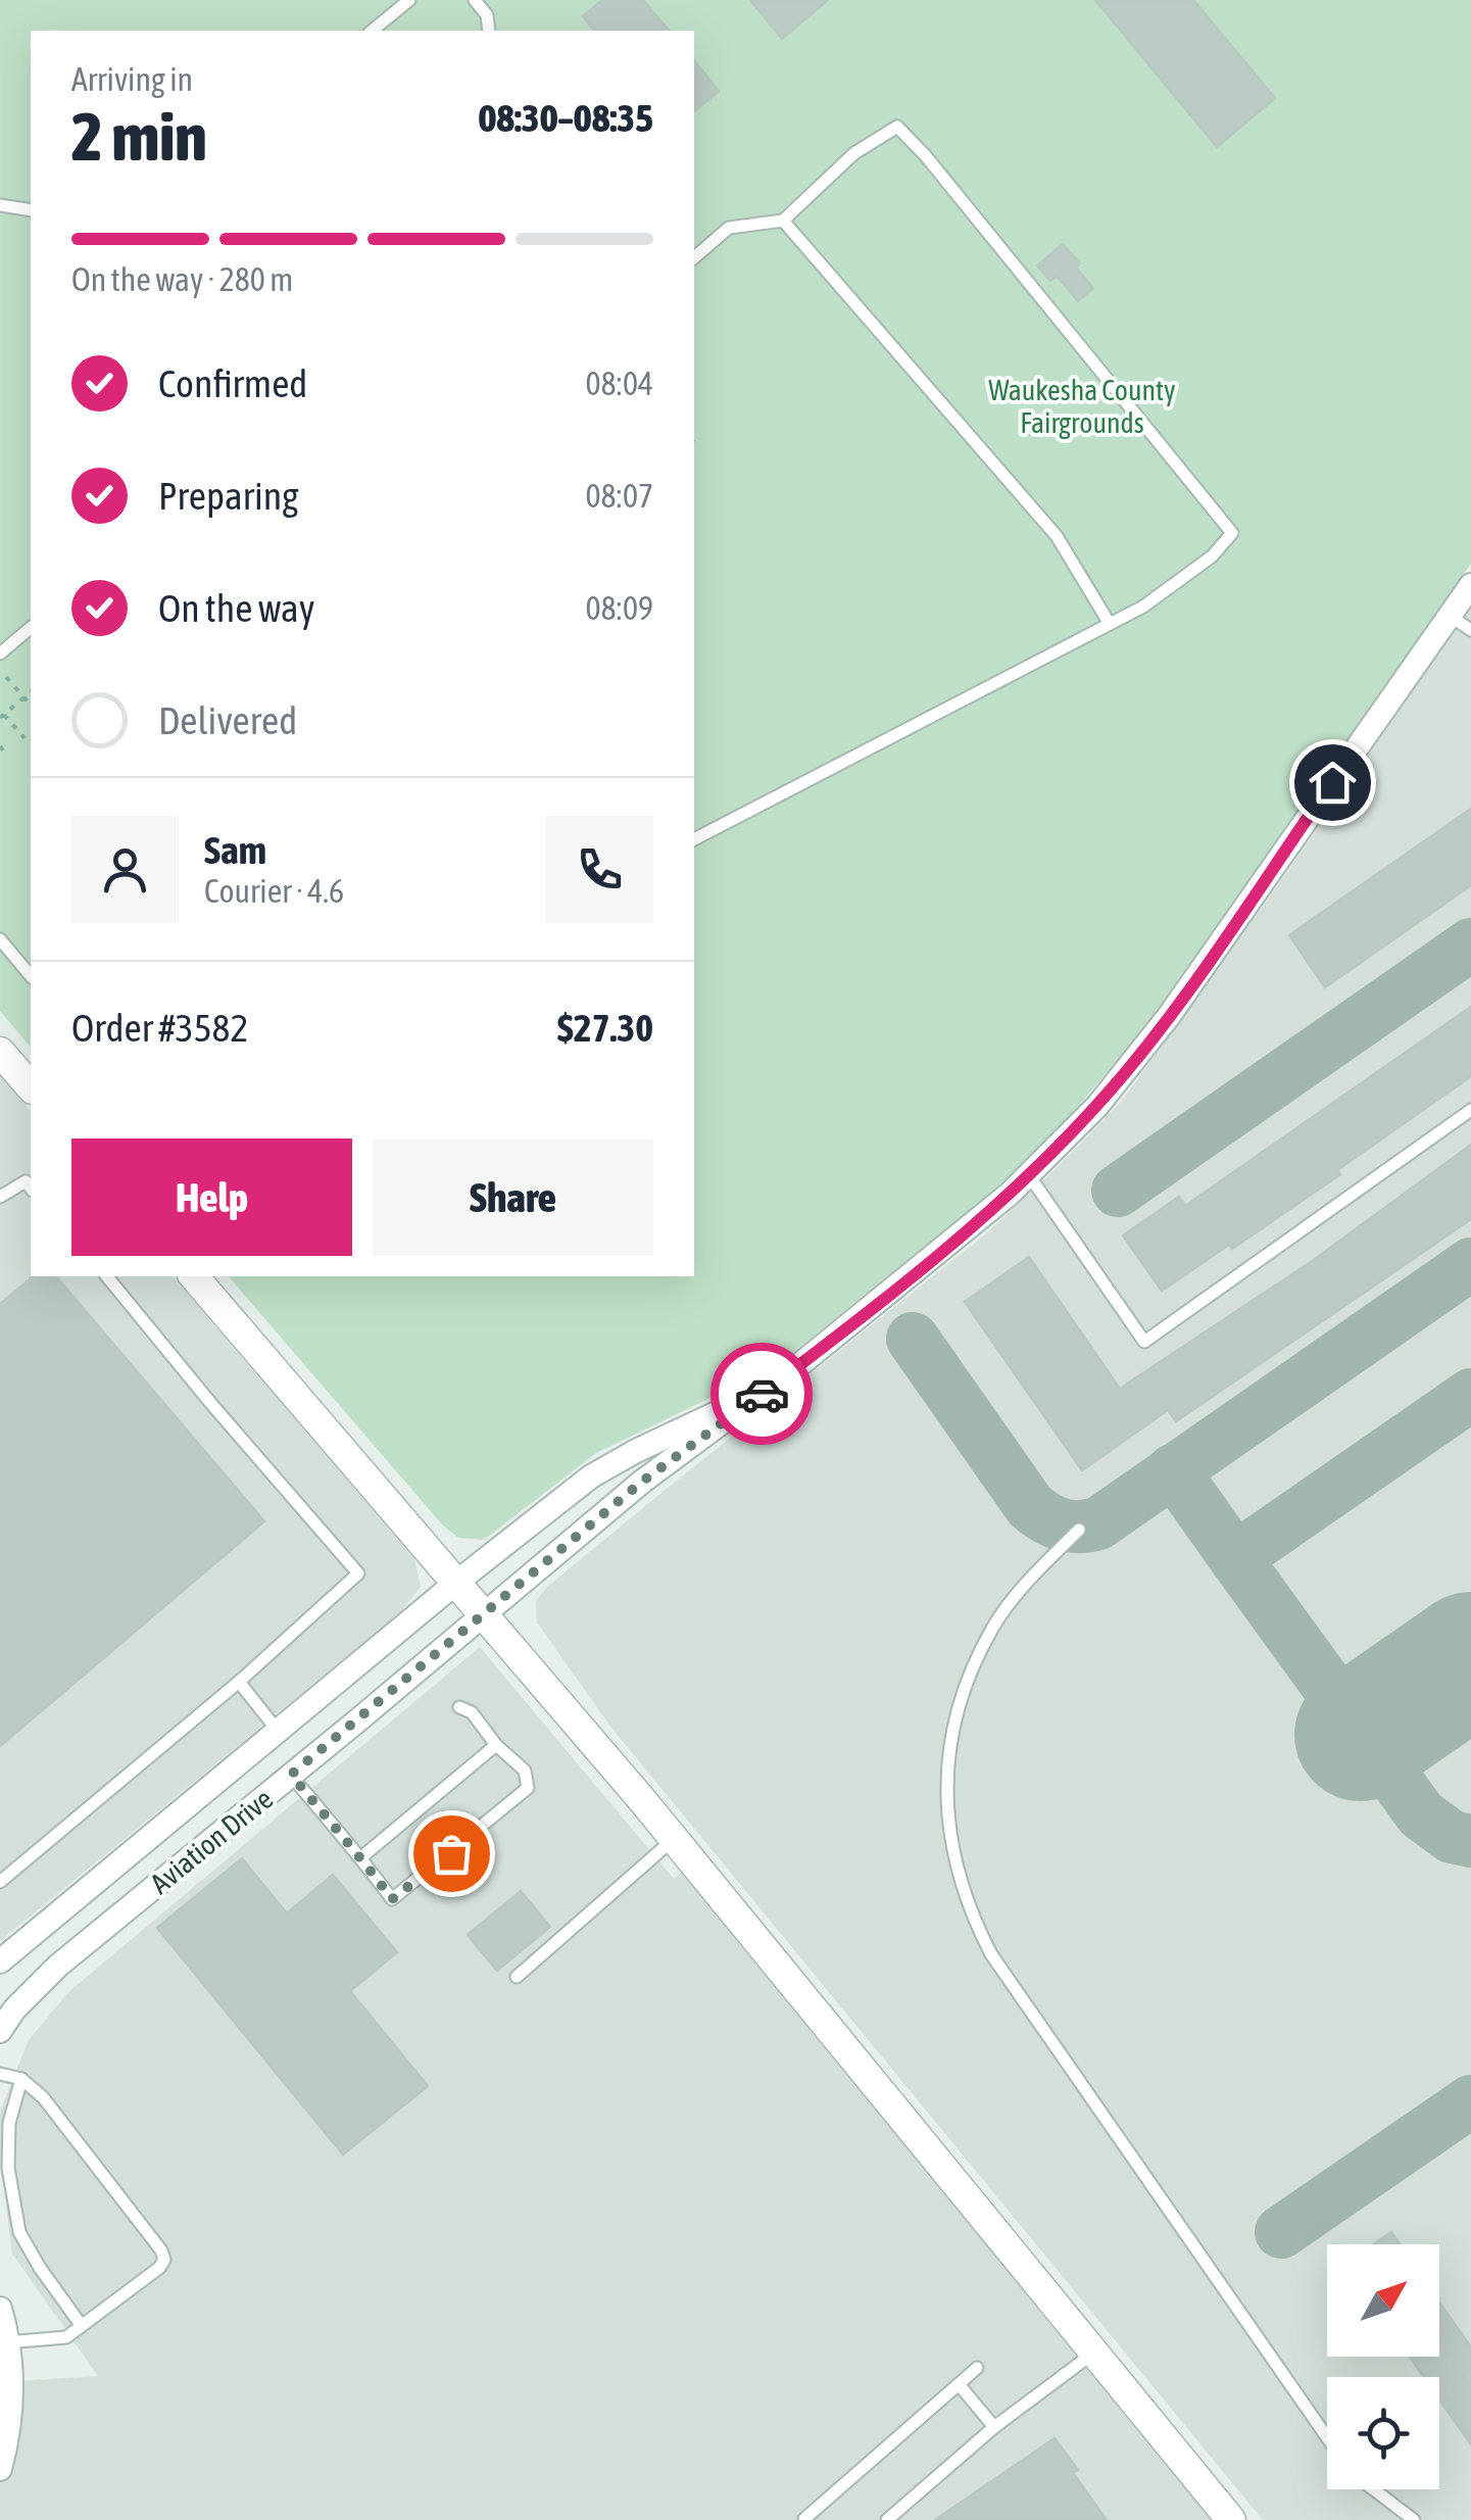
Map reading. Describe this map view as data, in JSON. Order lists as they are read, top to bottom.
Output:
{
  "streets": {
    "street": ["Aviation Drive"]
  },
  "parks": ["Waukesha County Fairgrounds"],
  "north": "top right",
  "page": {
    "heading": ["2 min", "Arriving in", "08:30–08:35"],
    "panel": [
      "Sam",
      "Courier · 4.6",
      "Order #3582",
      "$27.30"
    ],
    "bar": "On the way · 280 m",
    "list": [
      ["Confirmed", "08:04"],
      ["Preparing", "08:07"],
      ["On the way", "08:09"],
      "Delivered"
    ],
    "buttons": ["Help", "Share"]
  }
}
